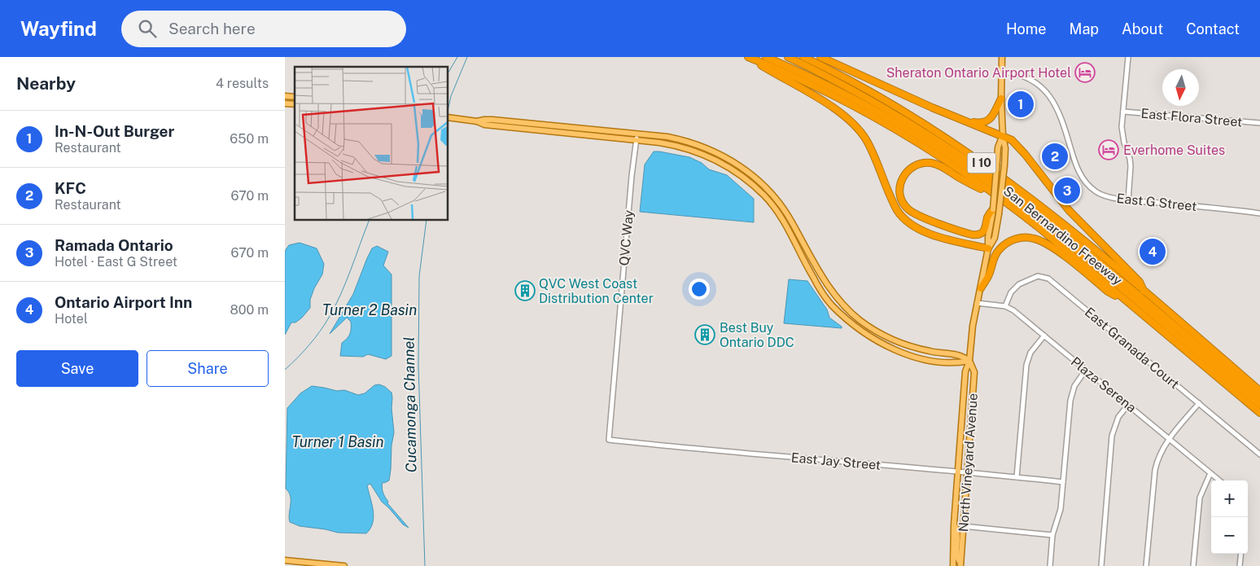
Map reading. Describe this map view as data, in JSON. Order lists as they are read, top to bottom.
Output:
{
  "streets": {
    "highway": ["I 10", "San Bernardino Freeway"],
    "main road": ["North Vineyard Avenue"],
    "street": [
      "East Flora Street",
      "East G Street",
      "QVC Way",
      "East Granada Court",
      "Plaza Serena",
      "East Jay Street"
    ]
  },
  "crossings": [
    ["East G Street", "North Vineyard Avenue"],
    ["QVC Way", "East Jay Street"],
    ["East Granada Court", "Plaza Serena"],
    ["Plaza Serena", "North Vineyard Avenue"],
    ["East Jay Street", "North Vineyard Avenue"]
  ],
  "water": ["Turner 2 Basin", "Cucamonga Channel", "Turner 1 Basin"],
  "places": {
    "hotel": ["Sheraton Ontario Airport Hotel", "Everhome Suites"],
    "building": ["QVC West Coast Distribution Center", "Best Buy Ontario DDC"]
  },
  "north": "bottom",
  "page": {
    "header": "Wayfind",
    "search": "Search here",
    "nav": [
      "Home",
      "Map",
      "About",
      "Contact"
    ],
    "heading": ["Nearby", "4 results"],
    "pins": [
      "1",
      "2",
      "3",
      "4"
    ],
    "list": [
      {
        "mark": "1",
        "name": "In-N-Out Burger",
        "note": "Restaurant",
        "value": "650 m"
      },
      {
        "mark": "2",
        "name": "KFC",
        "note": "Restaurant",
        "value": "670 m"
      },
      {
        "mark": "3",
        "name": "Ramada Ontario",
        "note": "Hotel · East G Street",
        "value": "670 m"
      },
      {
        "mark": "4",
        "name": "Ontario Airport Inn",
        "note": "Hotel",
        "value": "800 m"
      }
    ],
    "buttons": ["Save", "Share"],
    "map_buttons": ["+", "−"]
  }
}
